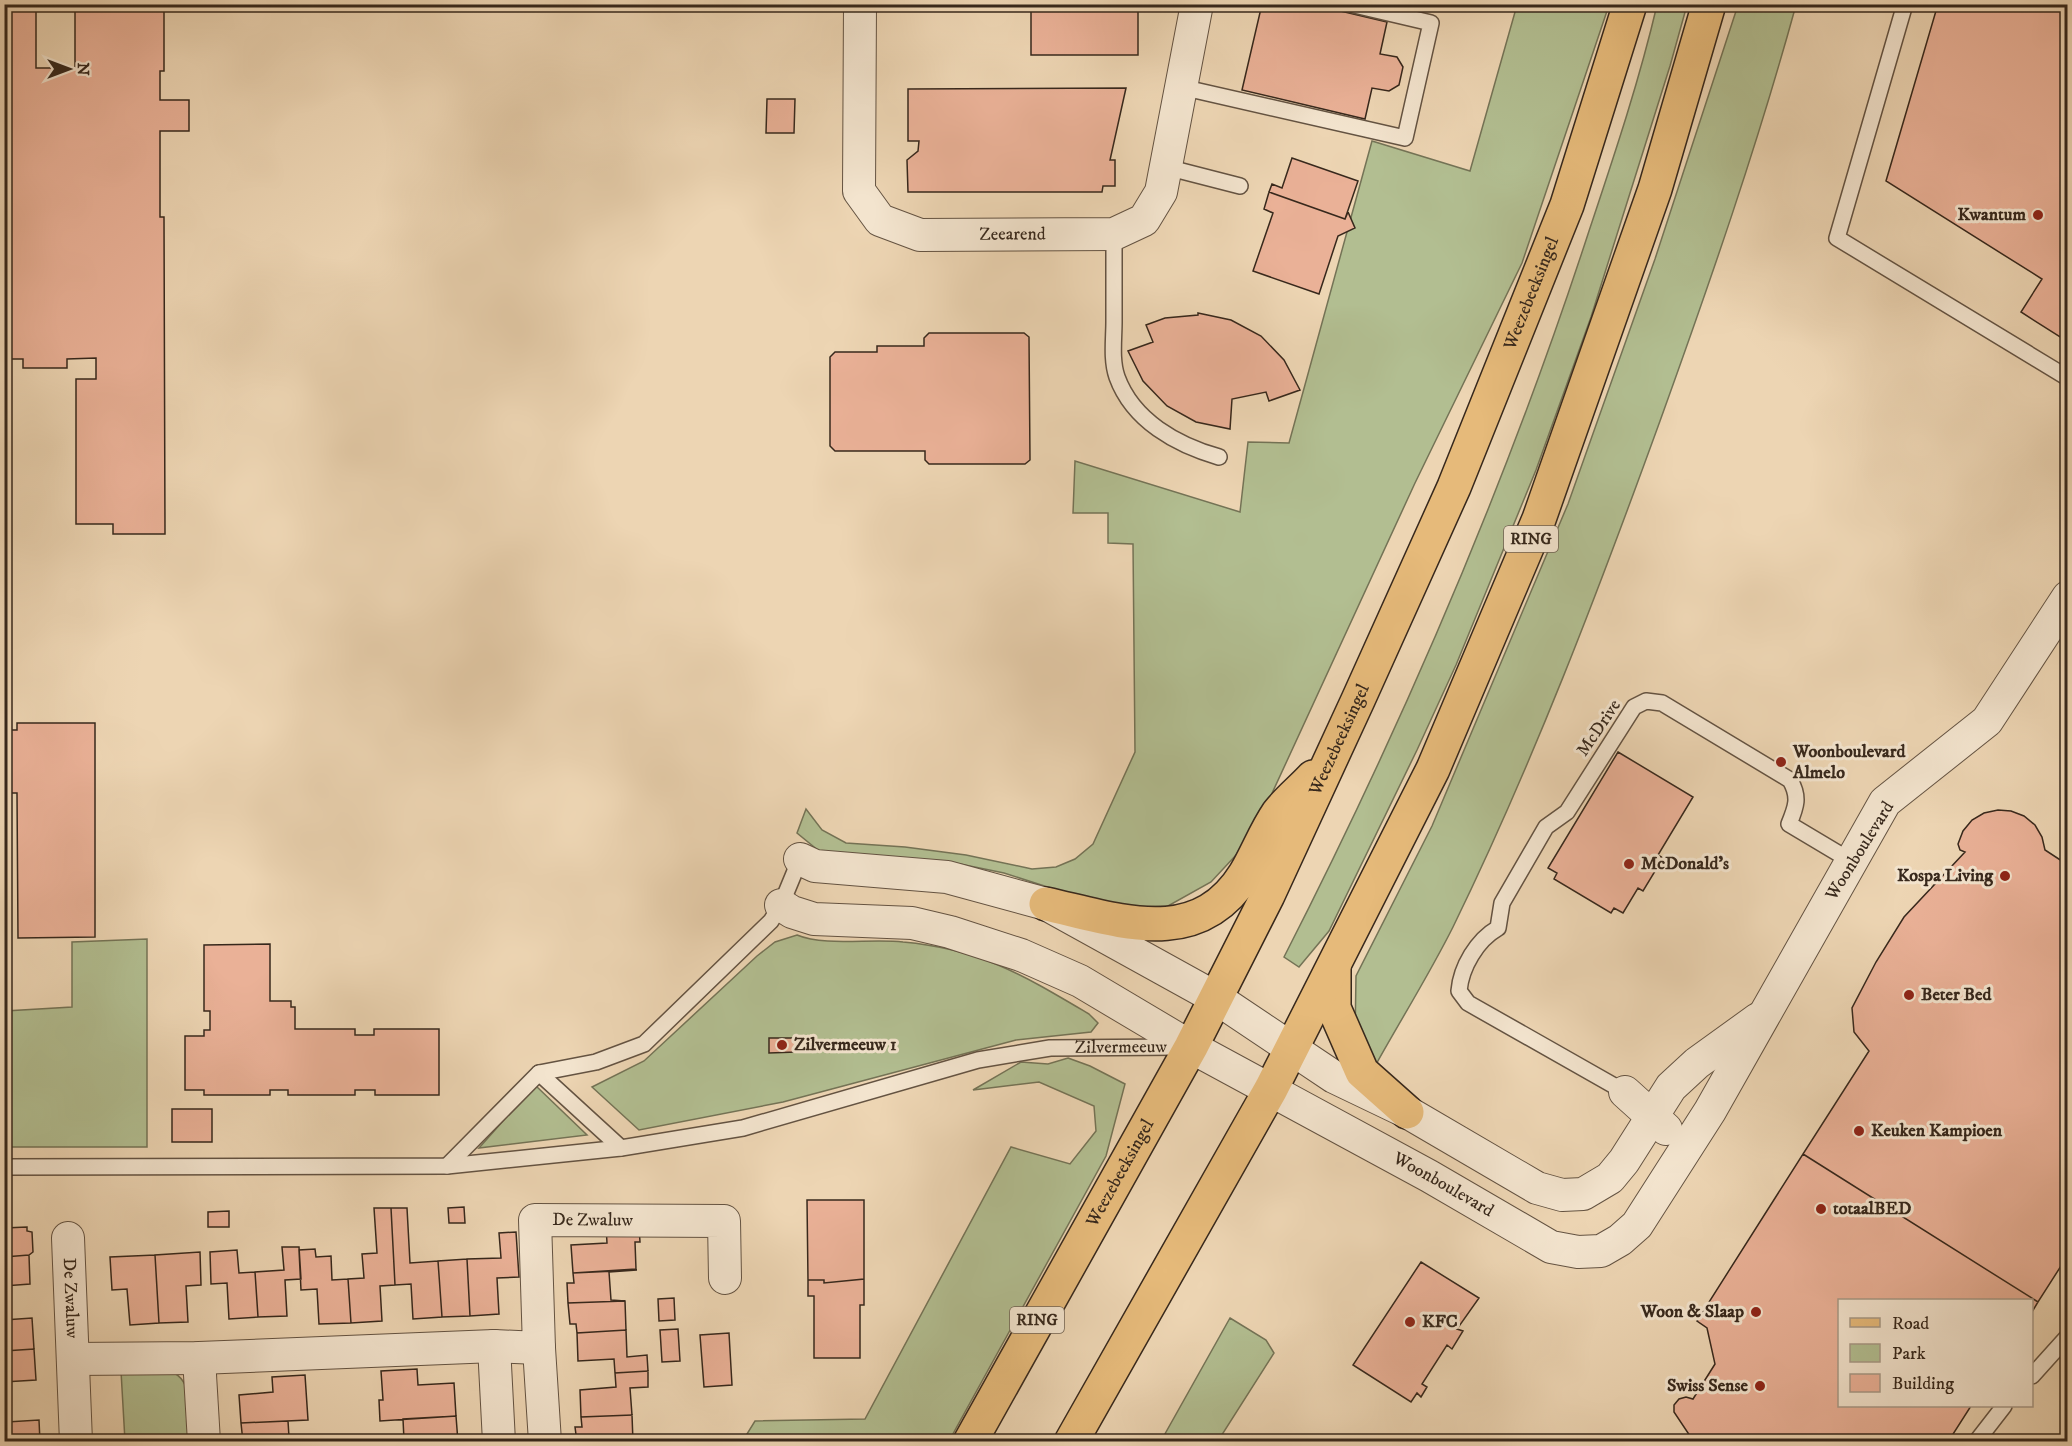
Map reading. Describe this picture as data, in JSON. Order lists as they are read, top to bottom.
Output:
{
  "streets": {
    "main road": ["Weezebeeksingel", "RING"],
    "street": [
      "Zeearend",
      "Woonboulevard",
      "Zilvermeeuw",
      "De Zwaluw"
    ],
    "lane": ["McDrive"]
  },
  "crossings": [
    ["Weezebeeksingel", "Woonboulevard"],
    ["Weezebeeksingel", "Zilvermeeuw"],
    ["RING", "Woonboulevard"],
    ["McDrive", "Woonboulevard"],
    ["Woonboulevard", "Zilvermeeuw"]
  ],
  "places": [
    "Kwantum",
    "Woonboulevard Almelo",
    "McDonald's",
    "Kospa Living",
    "Beter Bed",
    "Zilvermeeuw 1",
    "Keuken Kampioen",
    "totaalBED",
    "Woon & Slaap",
    "KFC",
    "Swiss Sense"
  ],
  "legend": ["Road", "Park", "Building"],
  "north": "right"
}
